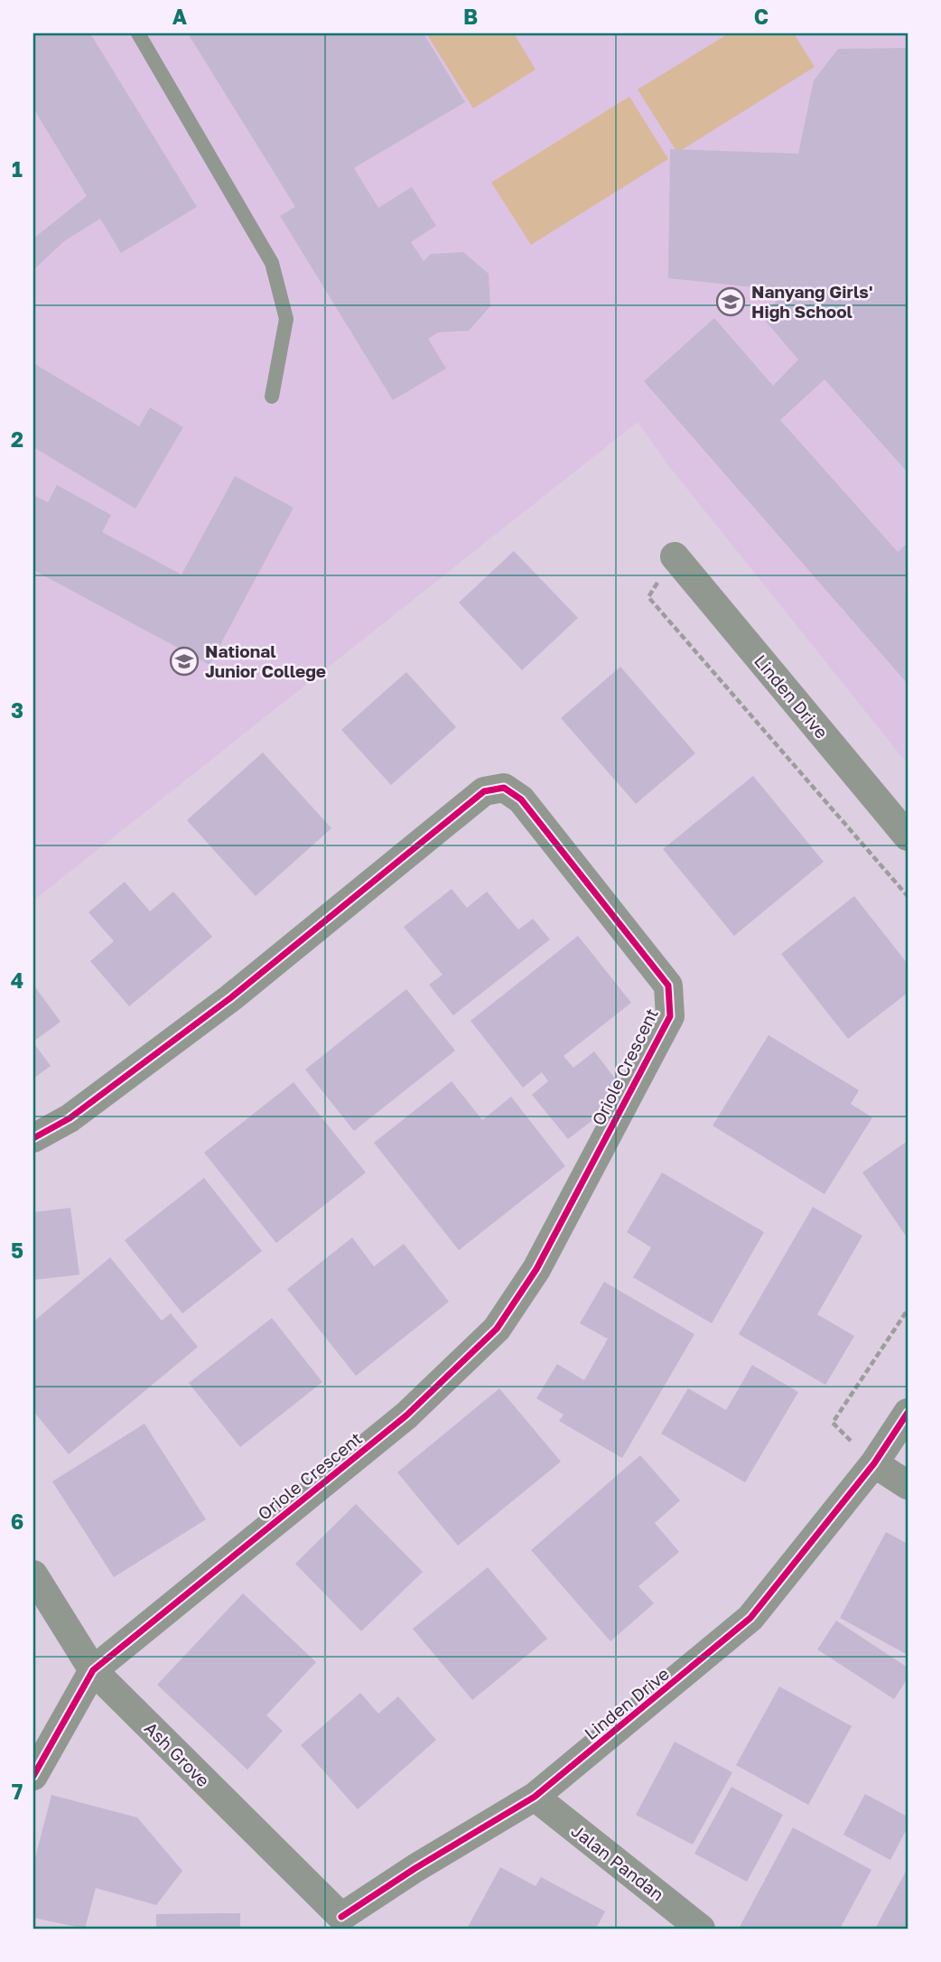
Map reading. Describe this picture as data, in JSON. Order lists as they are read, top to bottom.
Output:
{
  "streets": {
    "street": [
      "Linden Drive",
      "Oriole Crescent",
      "Ash Grove",
      "Jalan Pandan"
    ]
  },
  "crossings": [
    ["Linden Drive", "Ash Grove"],
    ["Linden Drive", "Jalan Pandan"],
    ["Oriole Crescent", "Ash Grove"]
  ],
  "places": {
    "school or university": ["Nanyang Girls' High School", "National Junior College"]
  },
  "grid": {
    "columns": ["A", "B", "C"],
    "rows": [
      "1",
      "2",
      "3",
      "4",
      "5",
      "6",
      "7"
    ]
  }
}
